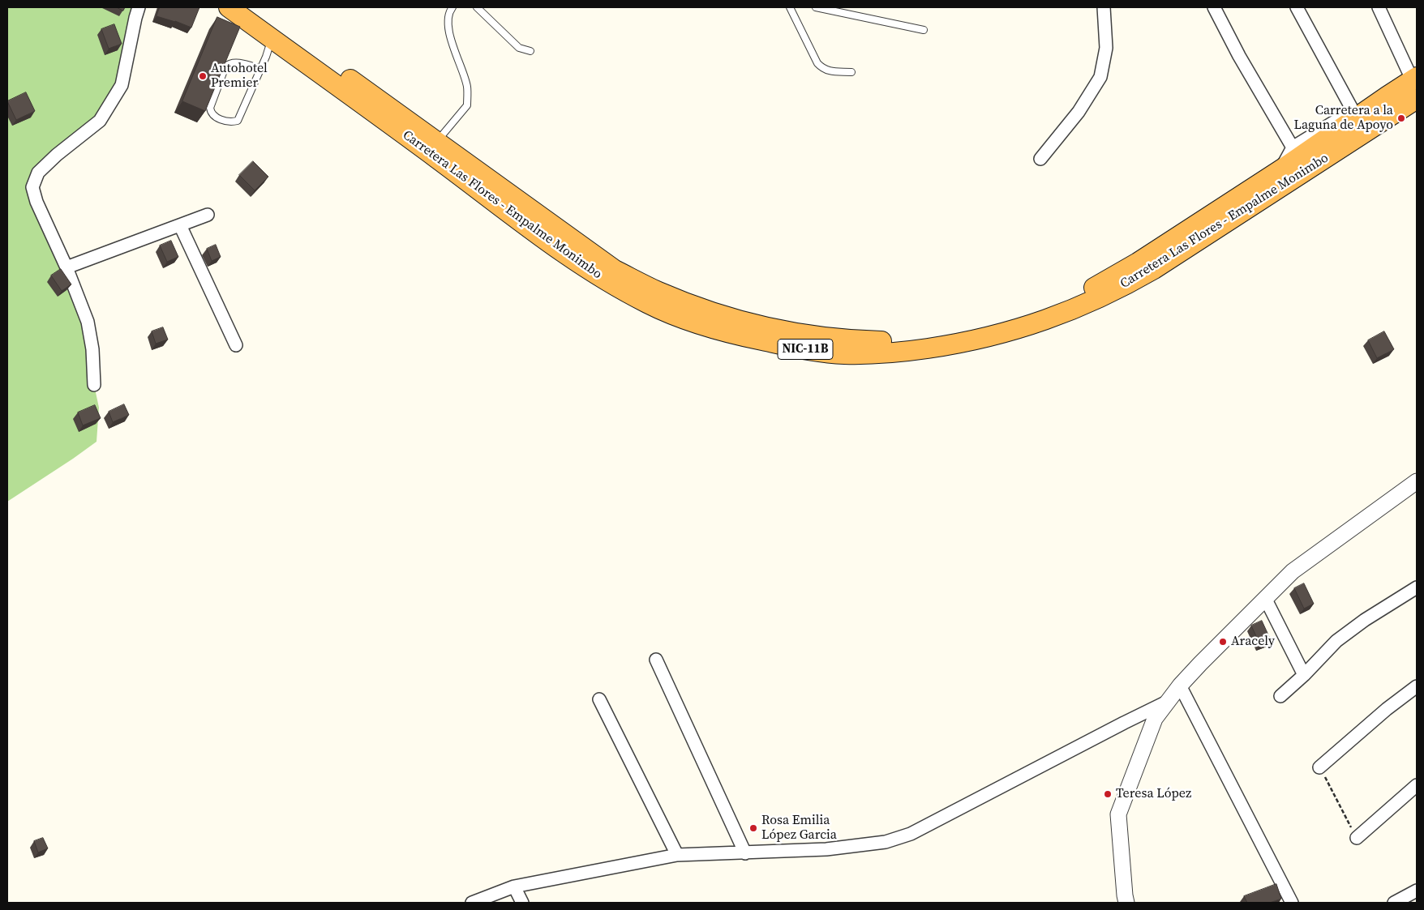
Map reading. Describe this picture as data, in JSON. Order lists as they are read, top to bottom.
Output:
{
  "streets": {
    "highway": ["Carretera Las Flores - Empalme Monimbo", "NIC-11B"]
  },
  "places": [
    "Autohotel Premier",
    "Carretera a la Laguna de Apoyo",
    "Aracely",
    "Teresa López",
    "Rosa Emilia López Garcia"
  ]
}
